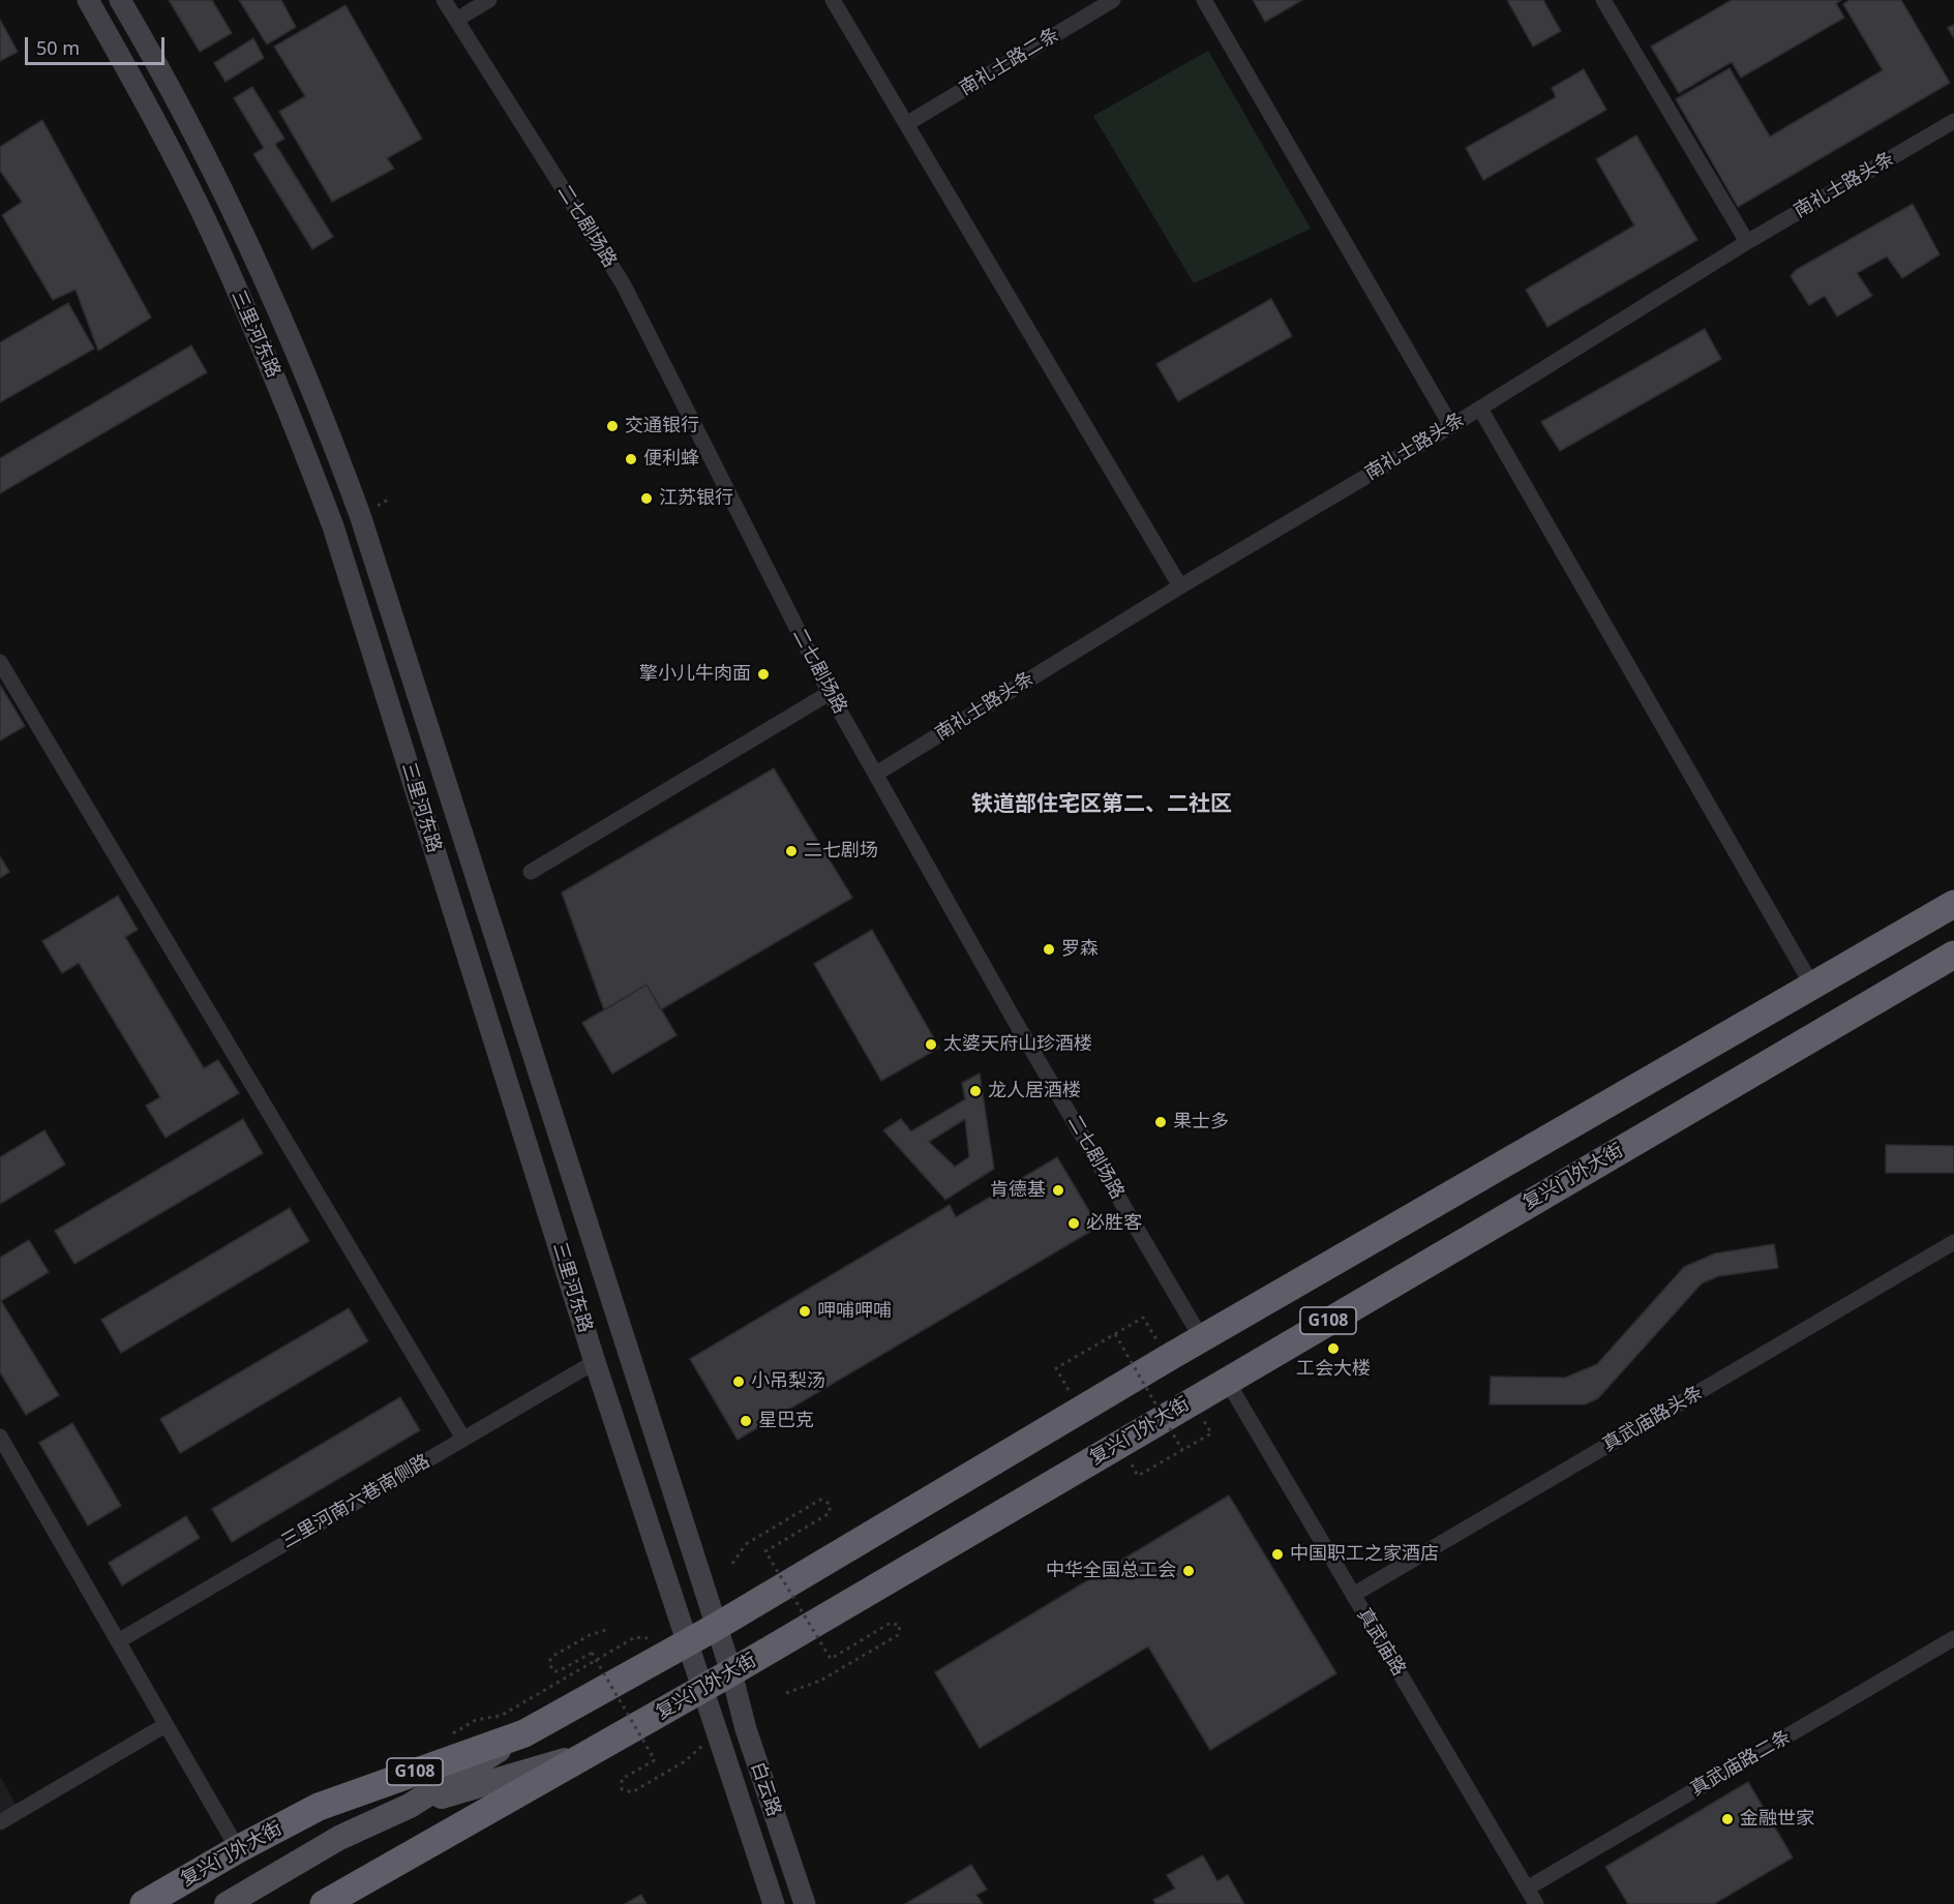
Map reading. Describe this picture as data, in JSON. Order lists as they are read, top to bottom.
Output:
{
  "streets": {
    "highway": ["复兴门外大街", "G108"],
    "main road": ["三里河东路", "白云路"],
    "street": [
      "南礼士路二条",
      "南礼士路头条",
      "二七剧场路",
      "真武庙路头条",
      "三里河南六巷南侧路",
      "真武庙路",
      "真武庙路二条"
    ]
  },
  "crossings": [
    ["南礼士路头条", "二七剧场路"],
    ["二七剧场路", "复兴门外大街"],
    ["三里河东路", "复兴门外大街"],
    ["三里河东路", "三里河南六巷南侧路"],
    ["三里河东路", "白云路"],
    ["复兴门外大街", "真武庙路"],
    ["复兴门外大街", "白云路"],
    ["真武庙路头条", "真武庙路"],
    ["真武庙路", "真武庙路二条"]
  ],
  "districts": ["铁道部住宅区第二、二社区"],
  "places": [
    "交通银行",
    "便利蜂",
    "江苏银行",
    "擎小儿牛肉面",
    "二七剧场",
    "罗森",
    "太婆天府山珍酒楼",
    "龙人居酒楼",
    "果士多",
    "肯德基",
    "必胜客",
    "呷哺呷哺",
    "工会大楼",
    "小吊梨汤",
    "星巴克",
    "中国职工之家酒店",
    "中华全国总工会",
    "金融世家"
  ],
  "scale_bar": "50 m"
}
